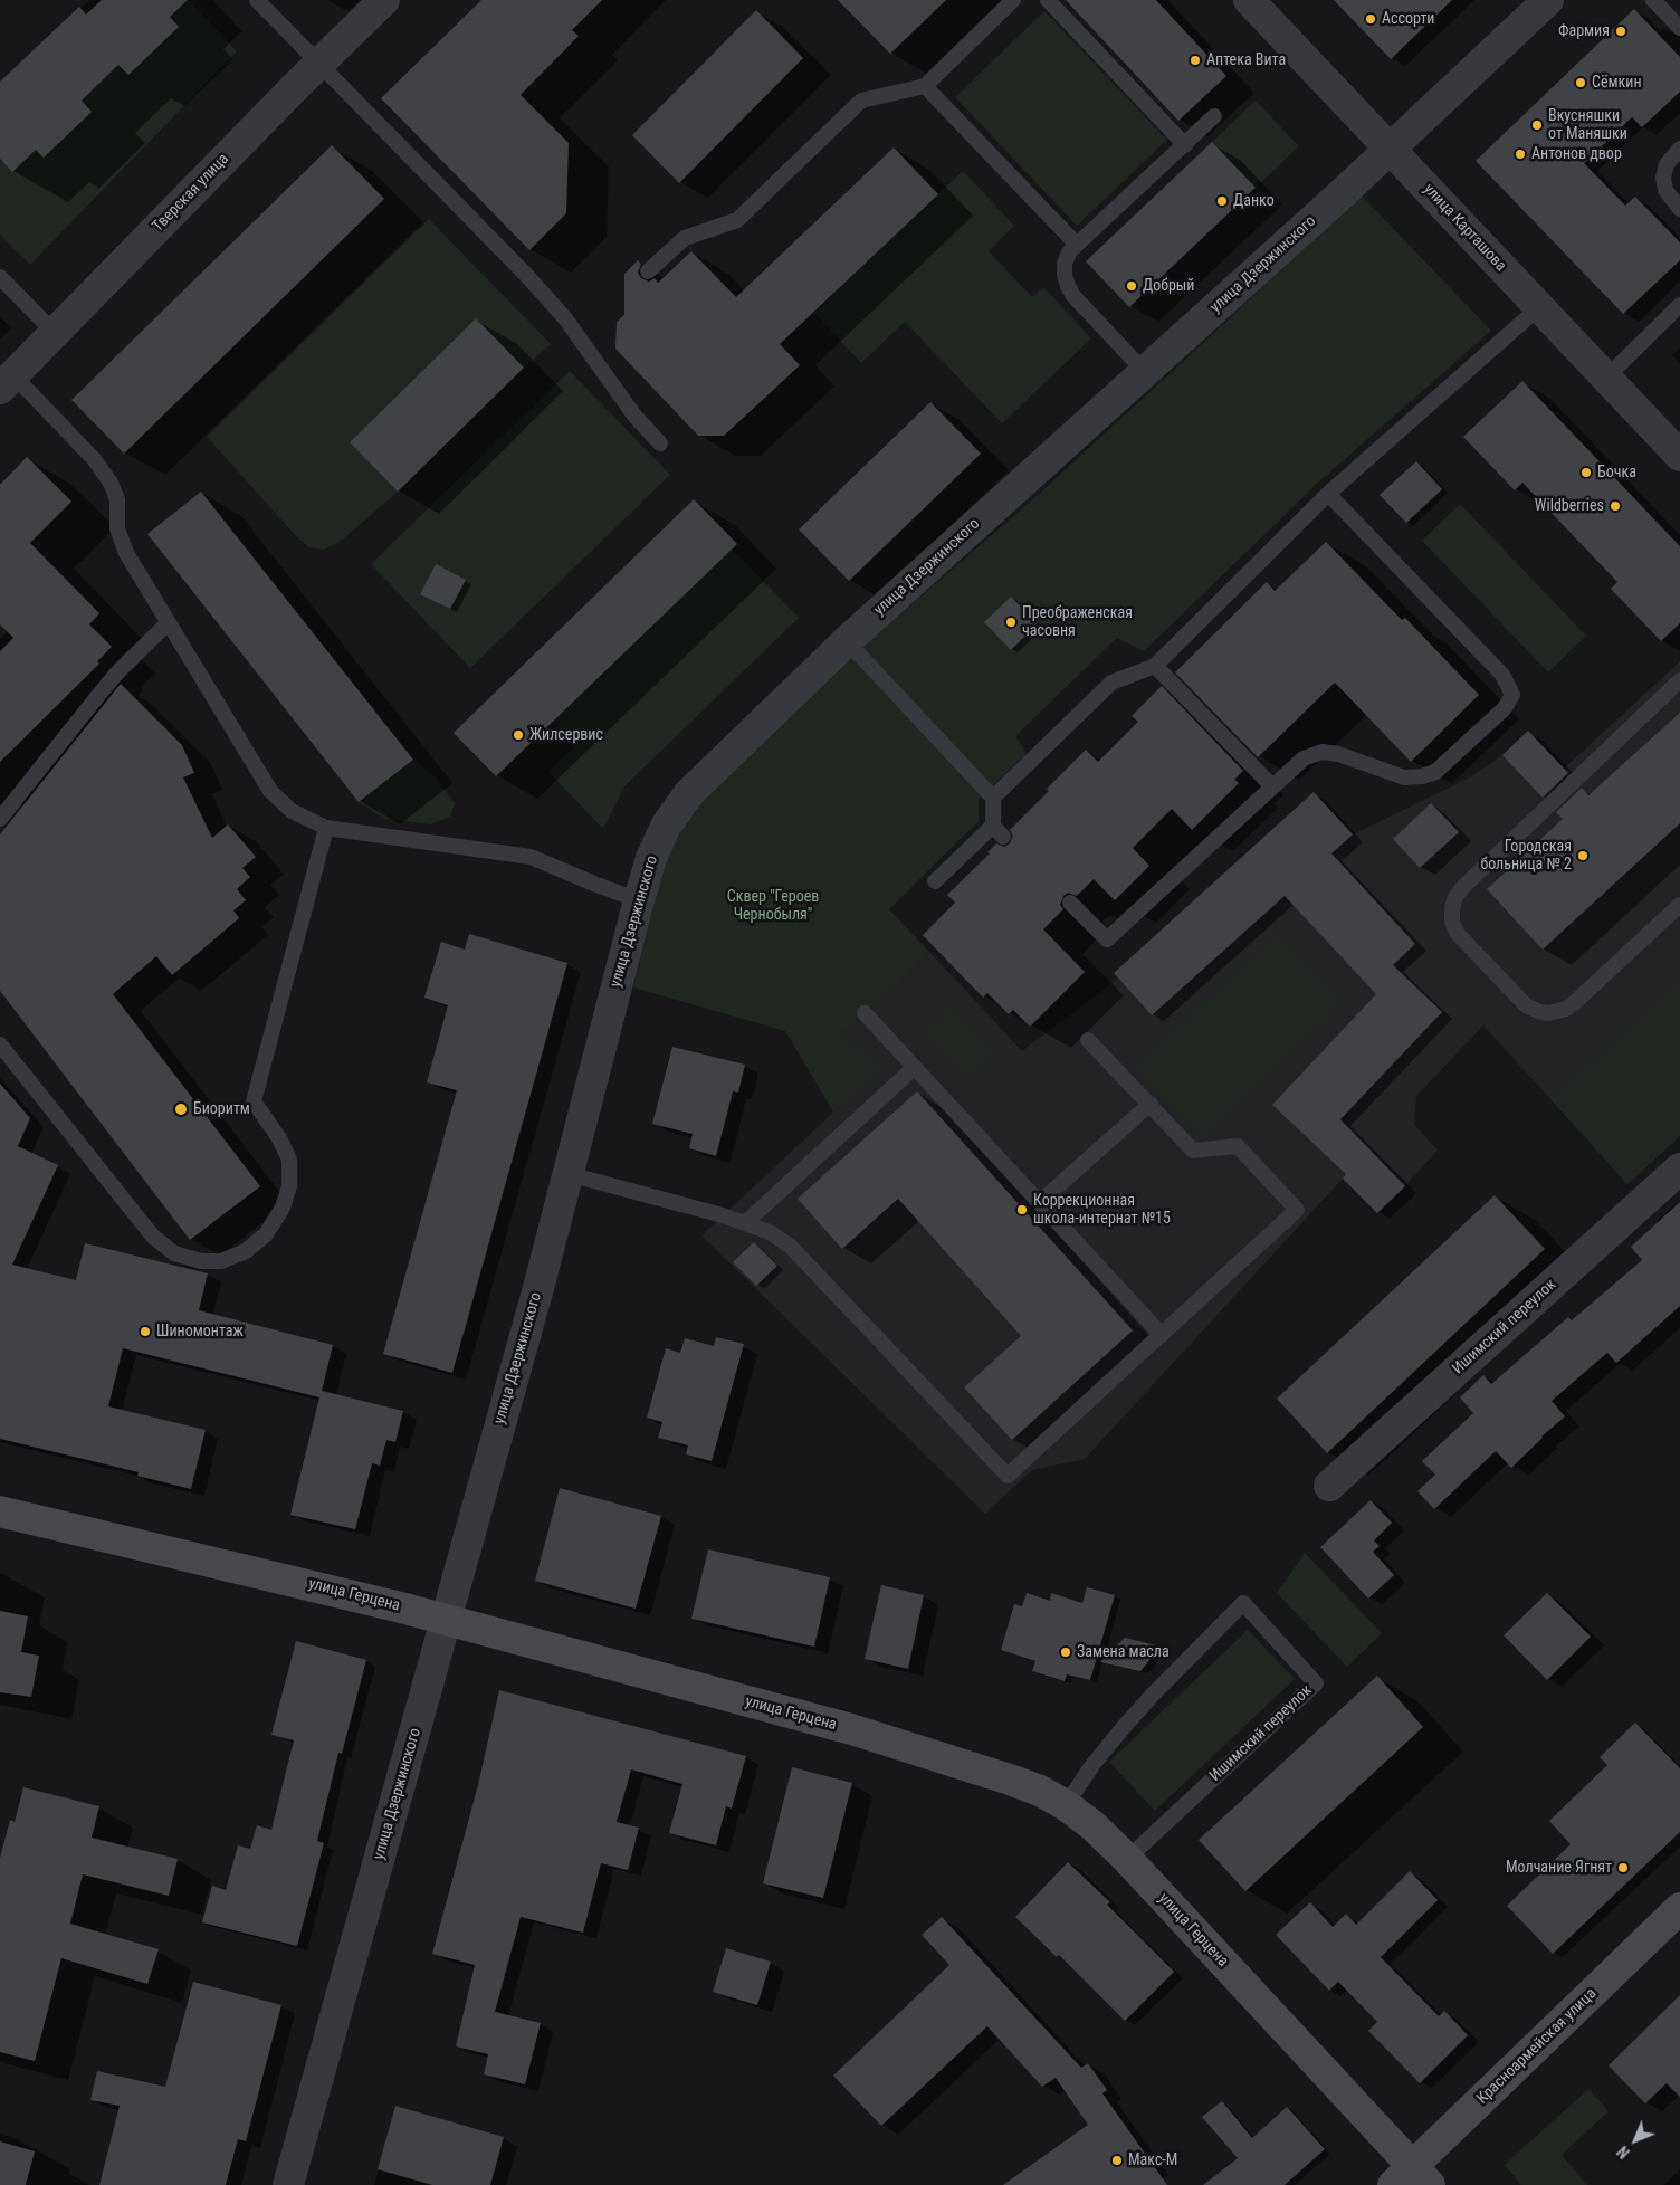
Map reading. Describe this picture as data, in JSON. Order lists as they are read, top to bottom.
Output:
{
  "streets": {
    "street": [
      "Тверская улица",
      "улица Карташова",
      "улица Дзержинского",
      "Ишимский переулок",
      "улица Герцена",
      "Красноармейская улица"
    ]
  },
  "crossings": [
    ["улица Карташова", "улица Дзержинского"],
    ["улица Дзержинского", "улица Герцена"],
    ["Ишимский переулок", "улица Герцена"],
    ["улица Герцена", "Красноармейская улица"]
  ],
  "parks": ["Сквер \"Героев Чернобыля\""],
  "places": [
    "Ассорти",
    "Фармия",
    "Аптека Вита",
    "Сёмкин",
    "Вкусняшки от Маняшки",
    "Антонов двор",
    "Данко",
    "Добрый",
    "Бочка",
    "Wildberries",
    "Преображенская часовня",
    "Жилсервис",
    "Городская больница № 2",
    "Биоритм",
    "Коррекционная школа-интернат №15",
    "Шиномонтаж",
    "Замена масла",
    "Молчание Ягнят",
    "Макс-М"
  ],
  "north": "bottom left"
}
